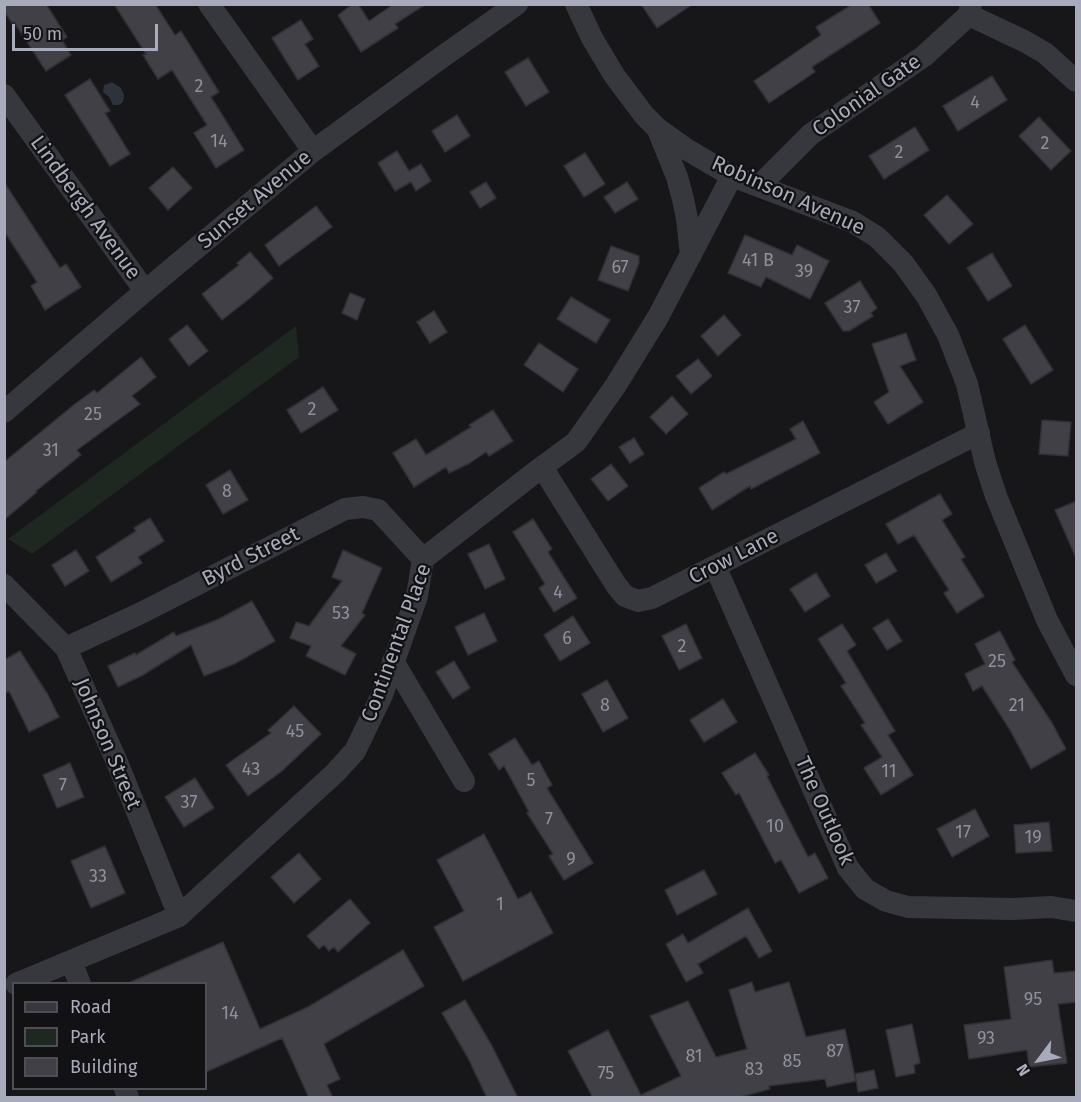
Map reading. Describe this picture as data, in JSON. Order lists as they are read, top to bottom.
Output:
{
  "streets": {
    "street": [
      "Colonial Gate",
      "Robinson Avenue",
      "Sunset Avenue",
      "Lindbergh Avenue",
      "Byrd Street",
      "Crow Lane",
      "Continental Place",
      "Johnson Street",
      "The Outlook"
    ]
  },
  "crossings": [
    ["Colonial Gate", "Robinson Avenue"],
    ["Robinson Avenue", "Crow Lane"],
    ["Robinson Avenue", "Continental Place"],
    ["Sunset Avenue", "Lindbergh Avenue"],
    ["Byrd Street", "Continental Place"],
    ["Byrd Street", "Johnson Street"],
    ["Crow Lane", "Continental Place"],
    ["Crow Lane", "The Outlook"],
    ["Continental Place", "Johnson Street"]
  ],
  "house_numbers": [
    "2",
    "4",
    "14",
    "2",
    "2",
    "41 B",
    "67",
    "39",
    "37",
    "2",
    "25",
    "31",
    "8",
    "4",
    "53",
    "6",
    "2",
    "25",
    "8",
    "21",
    "45",
    "43",
    "11",
    "5",
    "7",
    "37",
    "7",
    "10",
    "17",
    "19",
    "9",
    "33",
    "1",
    "95",
    "14",
    "93",
    "87",
    "81",
    "85",
    "83",
    "75"
  ],
  "legend": ["Road", "Park", "Building"],
  "scale_bar": "50 m",
  "north": "bottom left"
}
